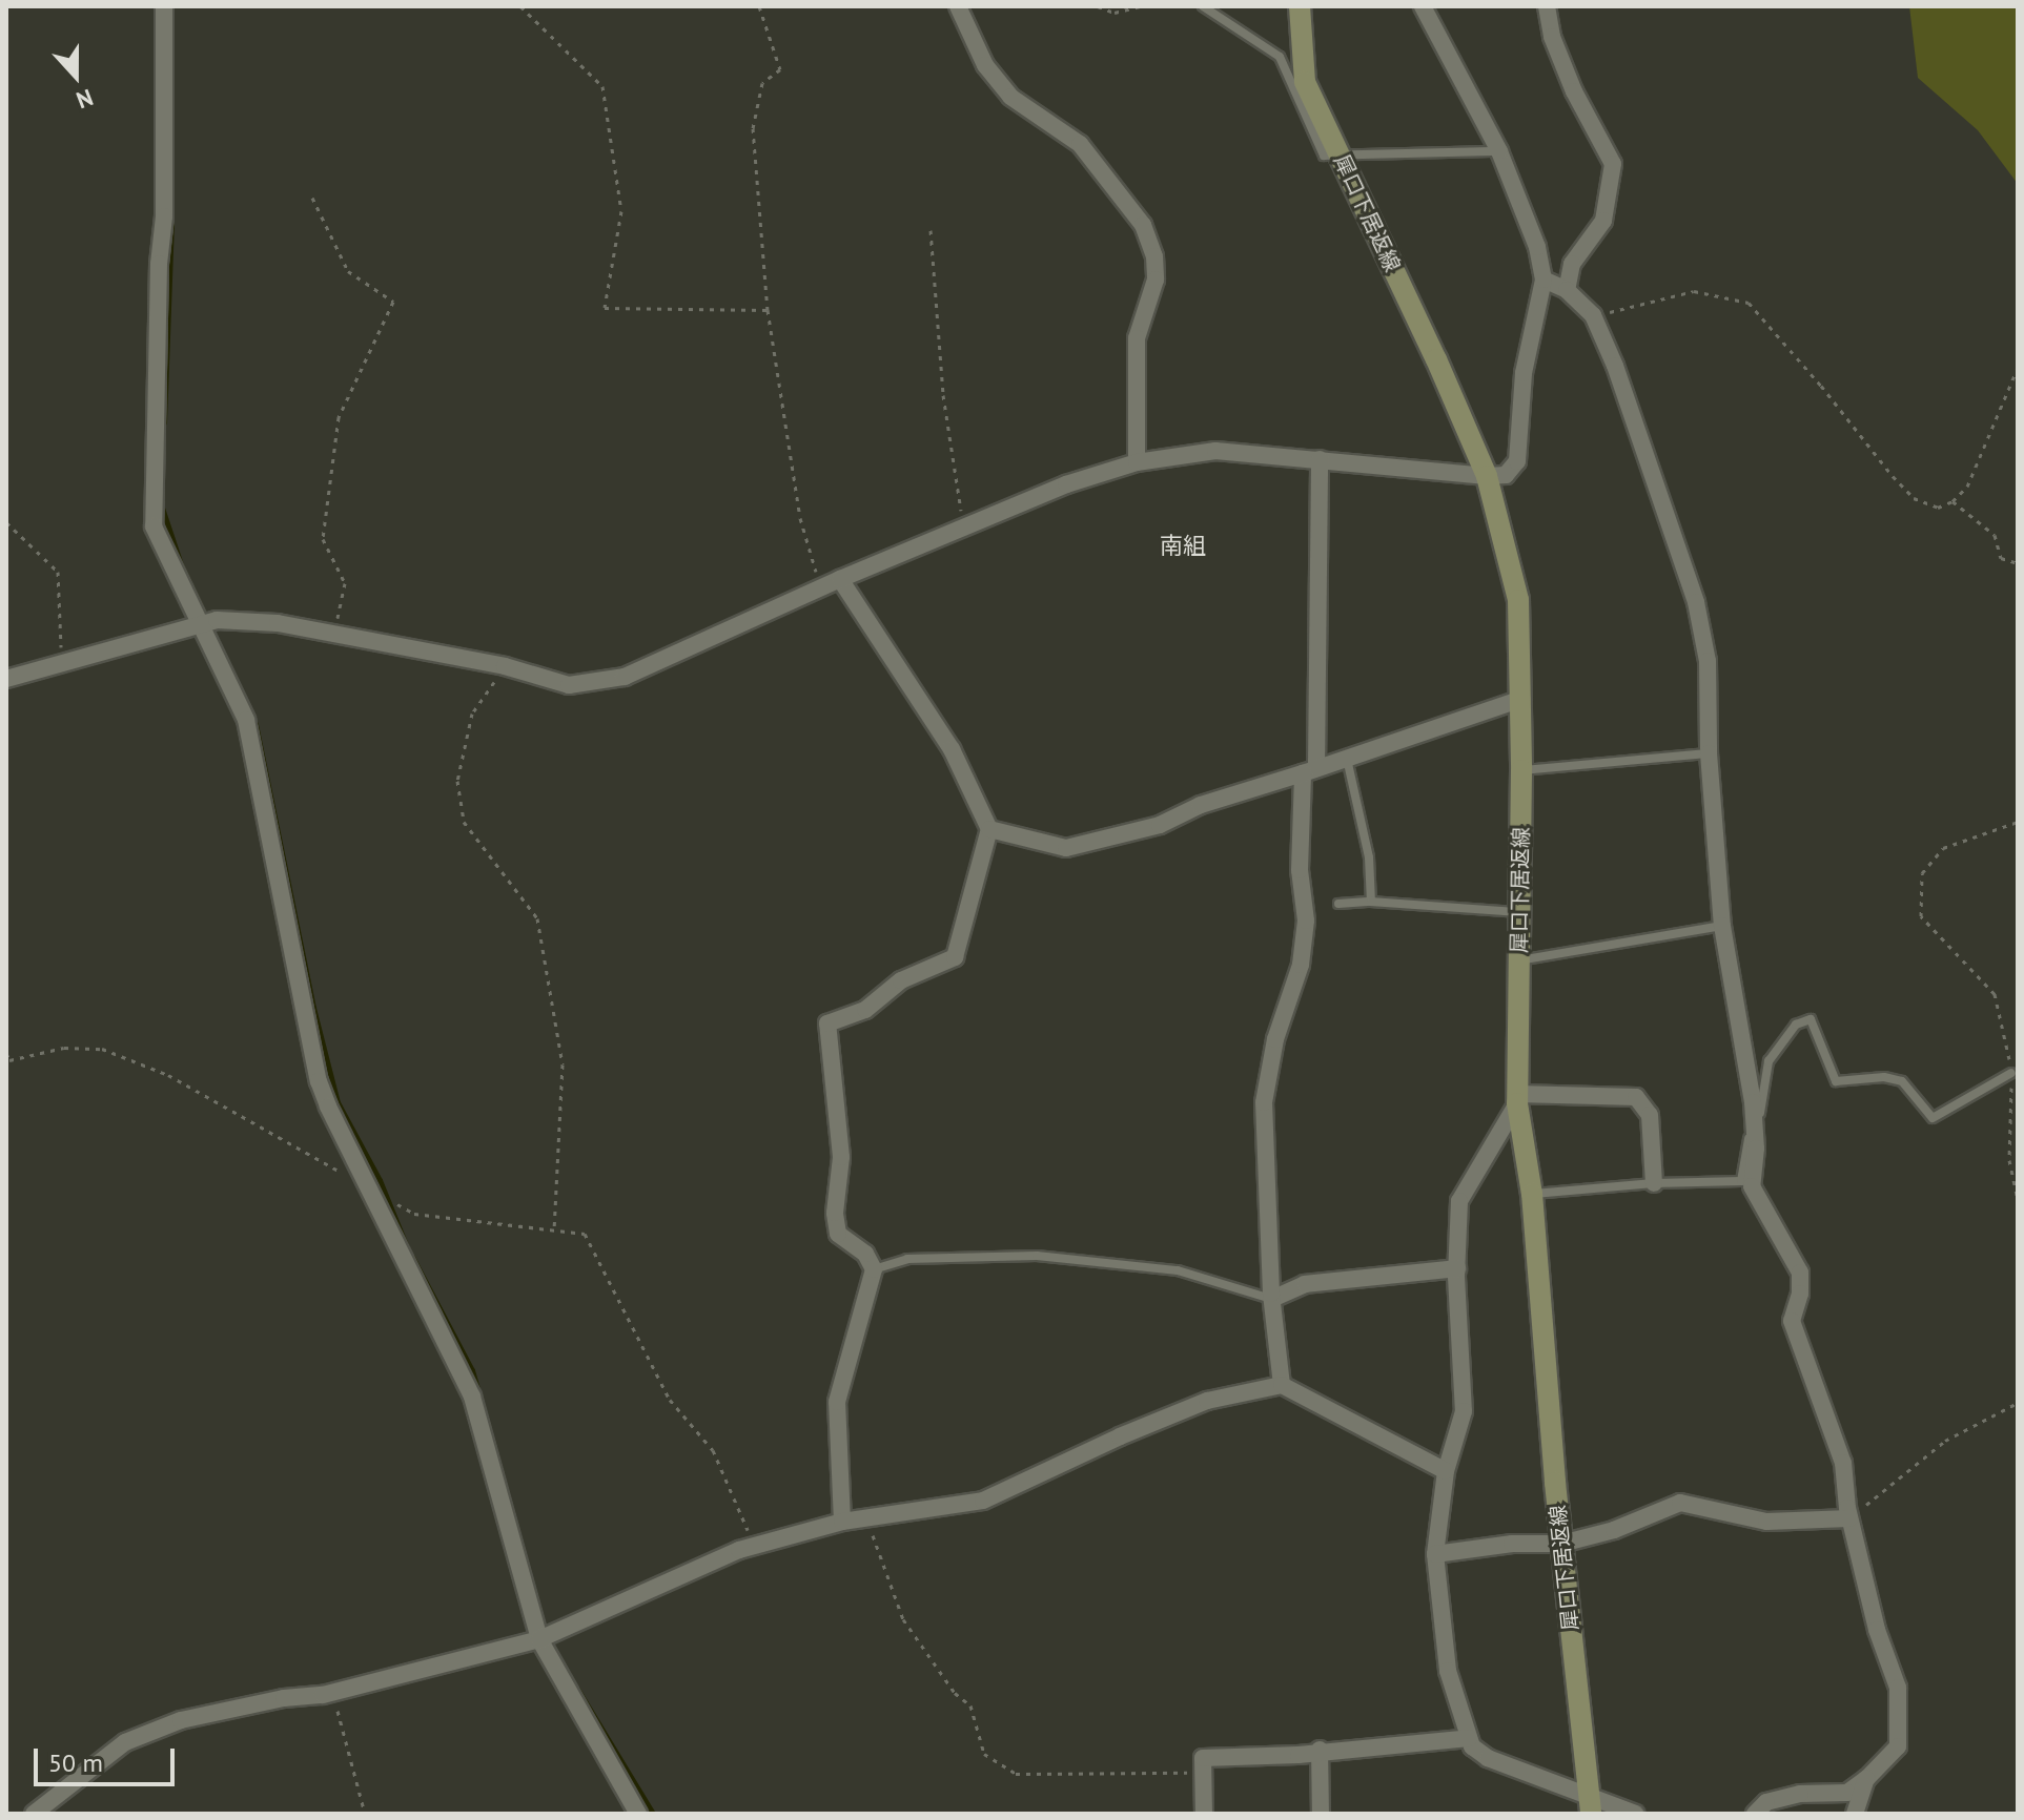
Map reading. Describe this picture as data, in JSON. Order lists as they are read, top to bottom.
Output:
{
  "streets": {
    "main road": ["犀口下居返線"]
  },
  "districts": ["南組"],
  "scale_bar": "50 m",
  "north": "bottom"
}
